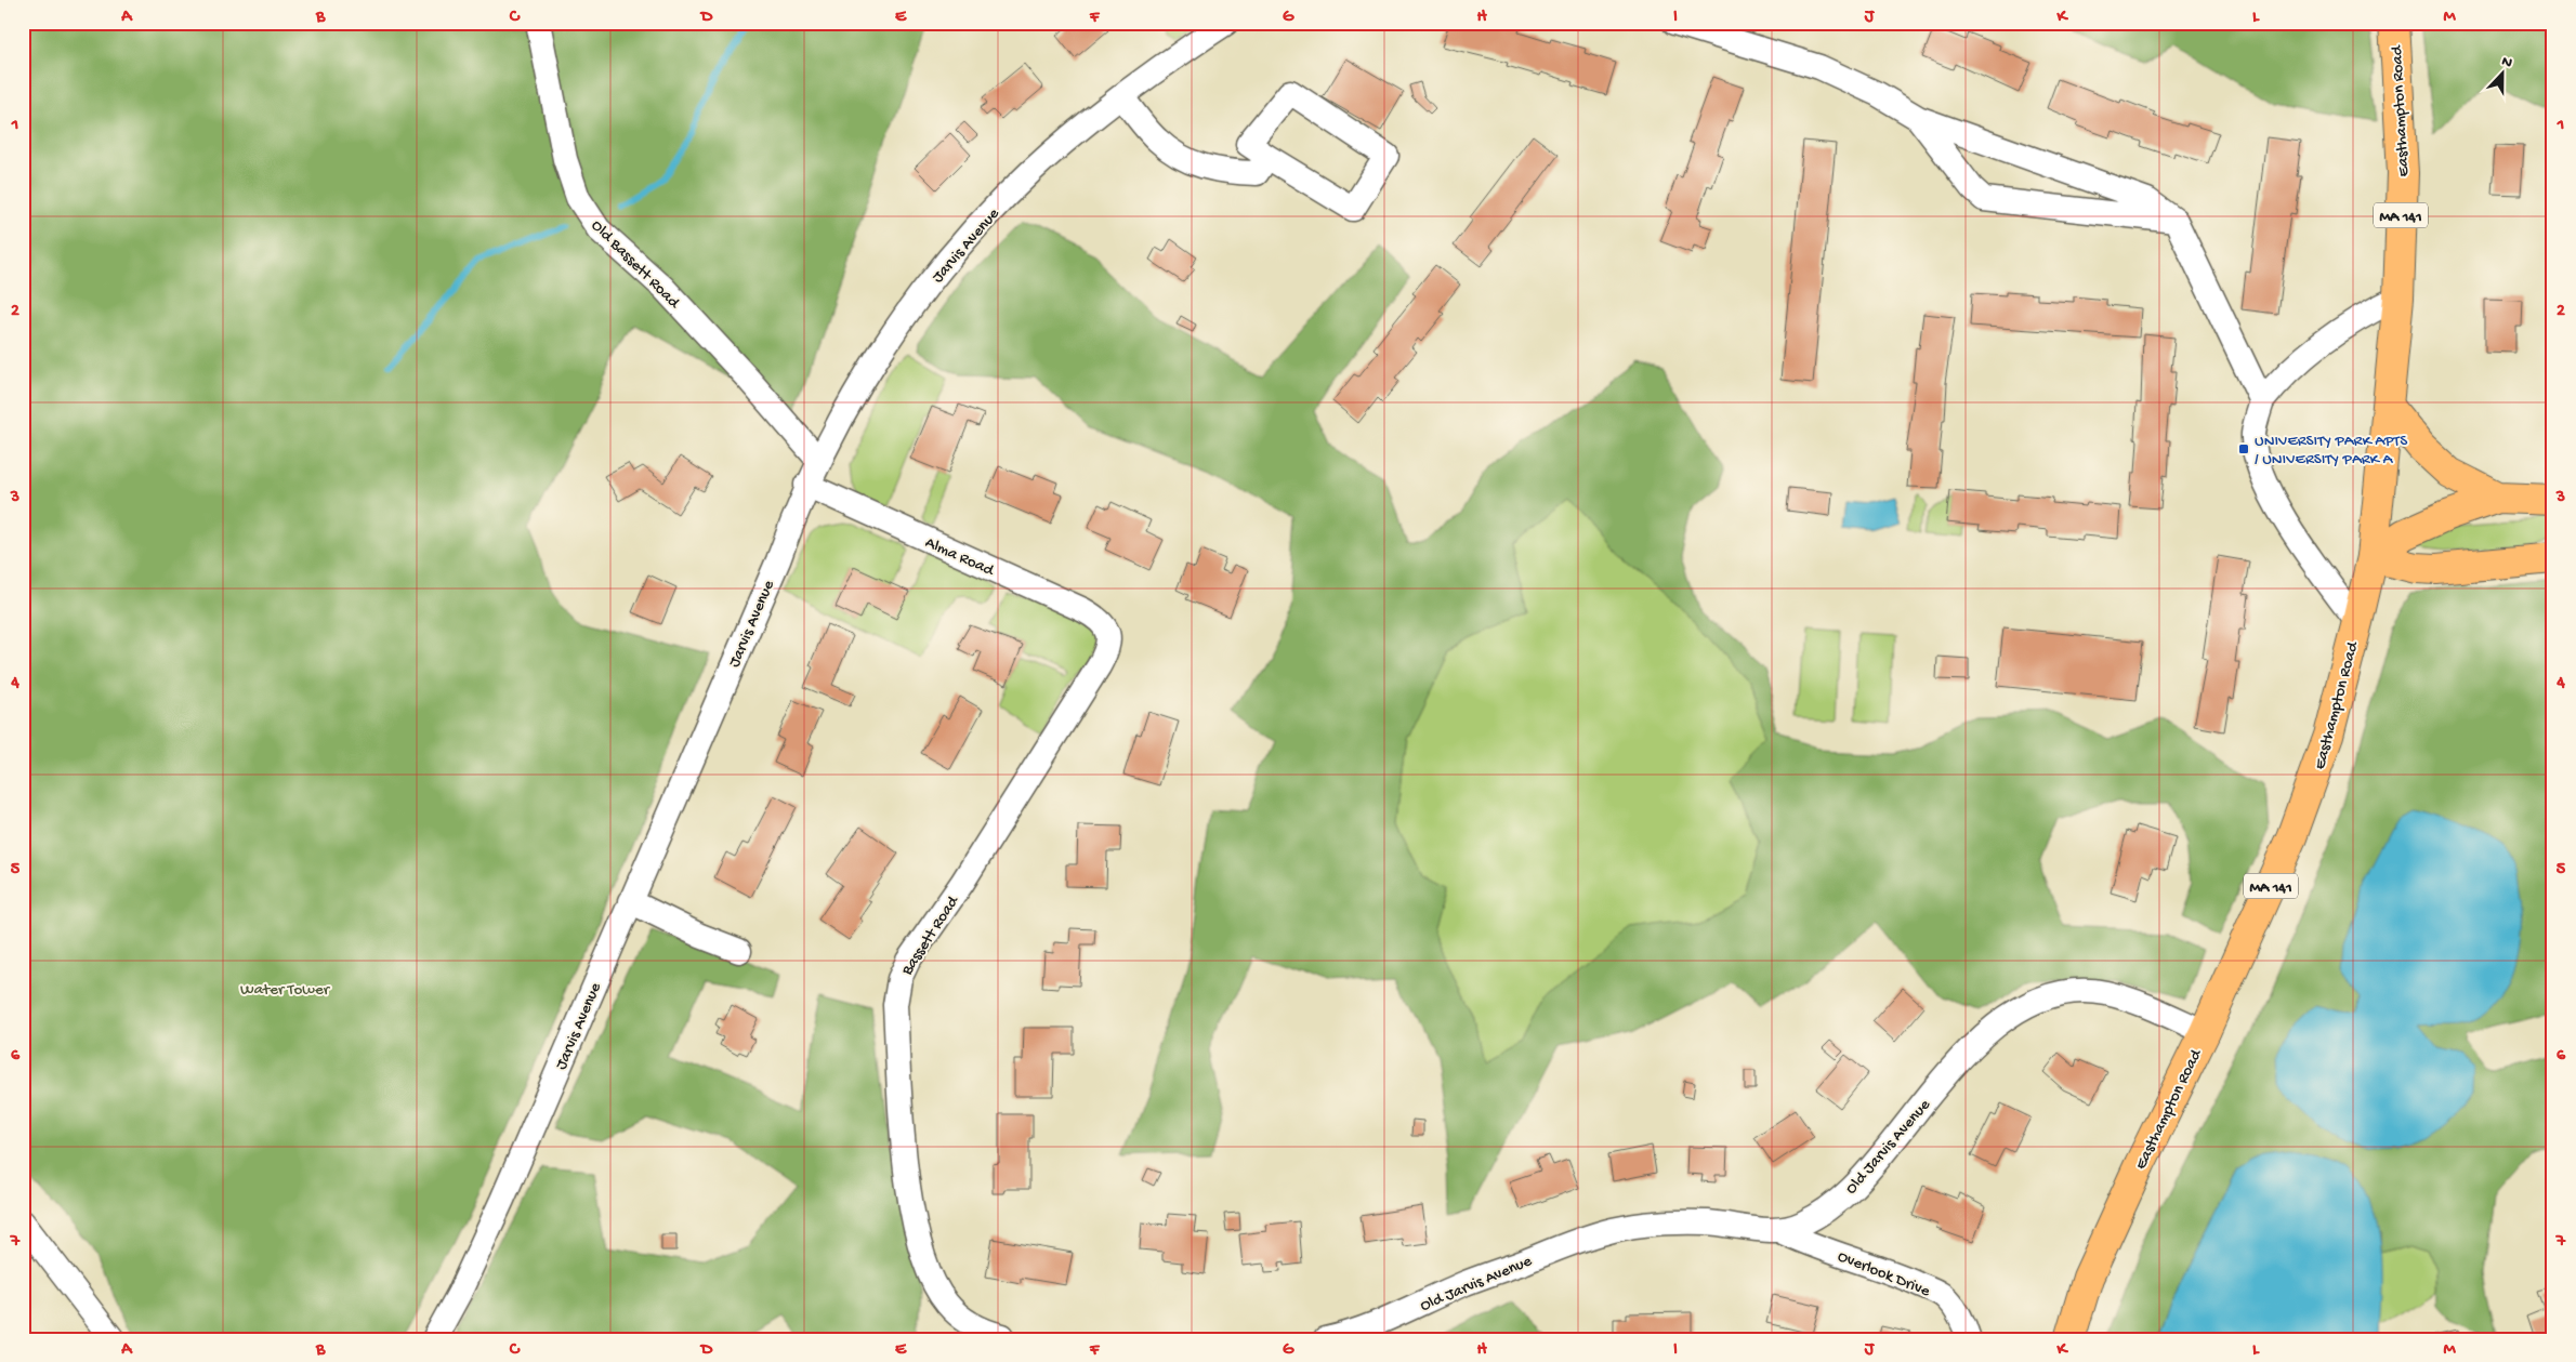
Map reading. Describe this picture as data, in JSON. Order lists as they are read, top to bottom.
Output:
{
  "streets": {
    "main road": ["Easthampton Road", "MA 141"],
    "street": [
      "Jarvis Avenue",
      "Old Bassett Road",
      "Alma Road",
      "Bassett Road",
      "Old Jarvis Avenue",
      "Overlook Drive"
    ]
  },
  "crossings": [
    ["Easthampton Road", "Old Jarvis Avenue"],
    ["Jarvis Avenue", "Old Bassett Road"],
    ["Jarvis Avenue", "Alma Road"],
    ["Alma Road", "Bassett Road"],
    ["Old Jarvis Avenue", "Overlook Drive"]
  ],
  "parks": ["Water Tower"],
  "places": {
    "transit": ["UNIVERSITY PARK APTS / UNIVERSITY PARK A"]
  },
  "north": "top",
  "grid": {
    "columns": [
      "A",
      "B",
      "C",
      "D",
      "E",
      "F",
      "G",
      "H",
      "I",
      "J",
      "K",
      "L",
      "M"
    ],
    "rows": [
      "1",
      "2",
      "3",
      "4",
      "5",
      "6",
      "7"
    ]
  }
}
